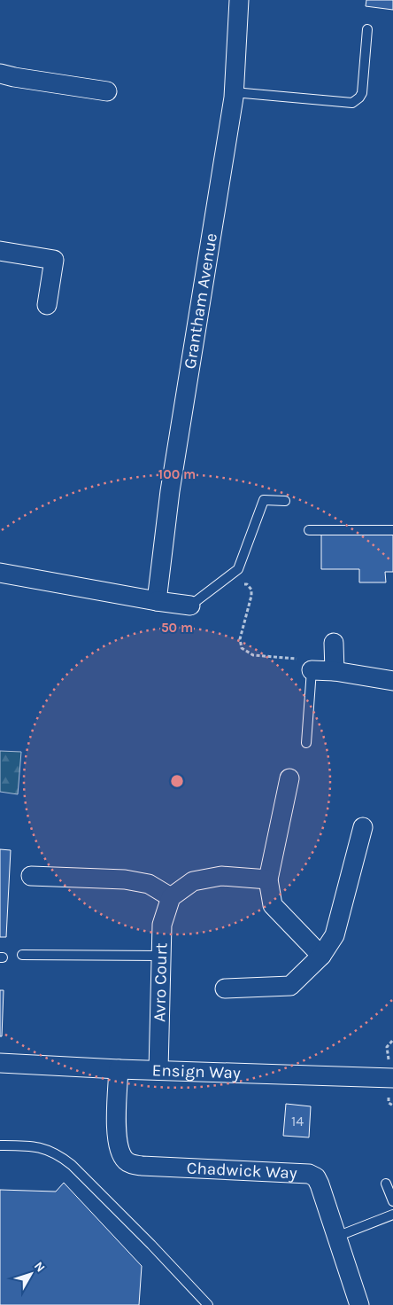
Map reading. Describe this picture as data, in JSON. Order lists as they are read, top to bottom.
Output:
{
  "streets": {
    "street": [
      "Grantham Avenue",
      "Avro Court",
      "Ensign Way",
      "Chadwick Way"
    ]
  },
  "crossings": [
    ["Avro Court", "Ensign Way"],
    ["Ensign Way", "Chadwick Way"]
  ],
  "house_numbers": ["14"],
  "north": "top right",
  "rings": ["100 m", "50 m"]
}
